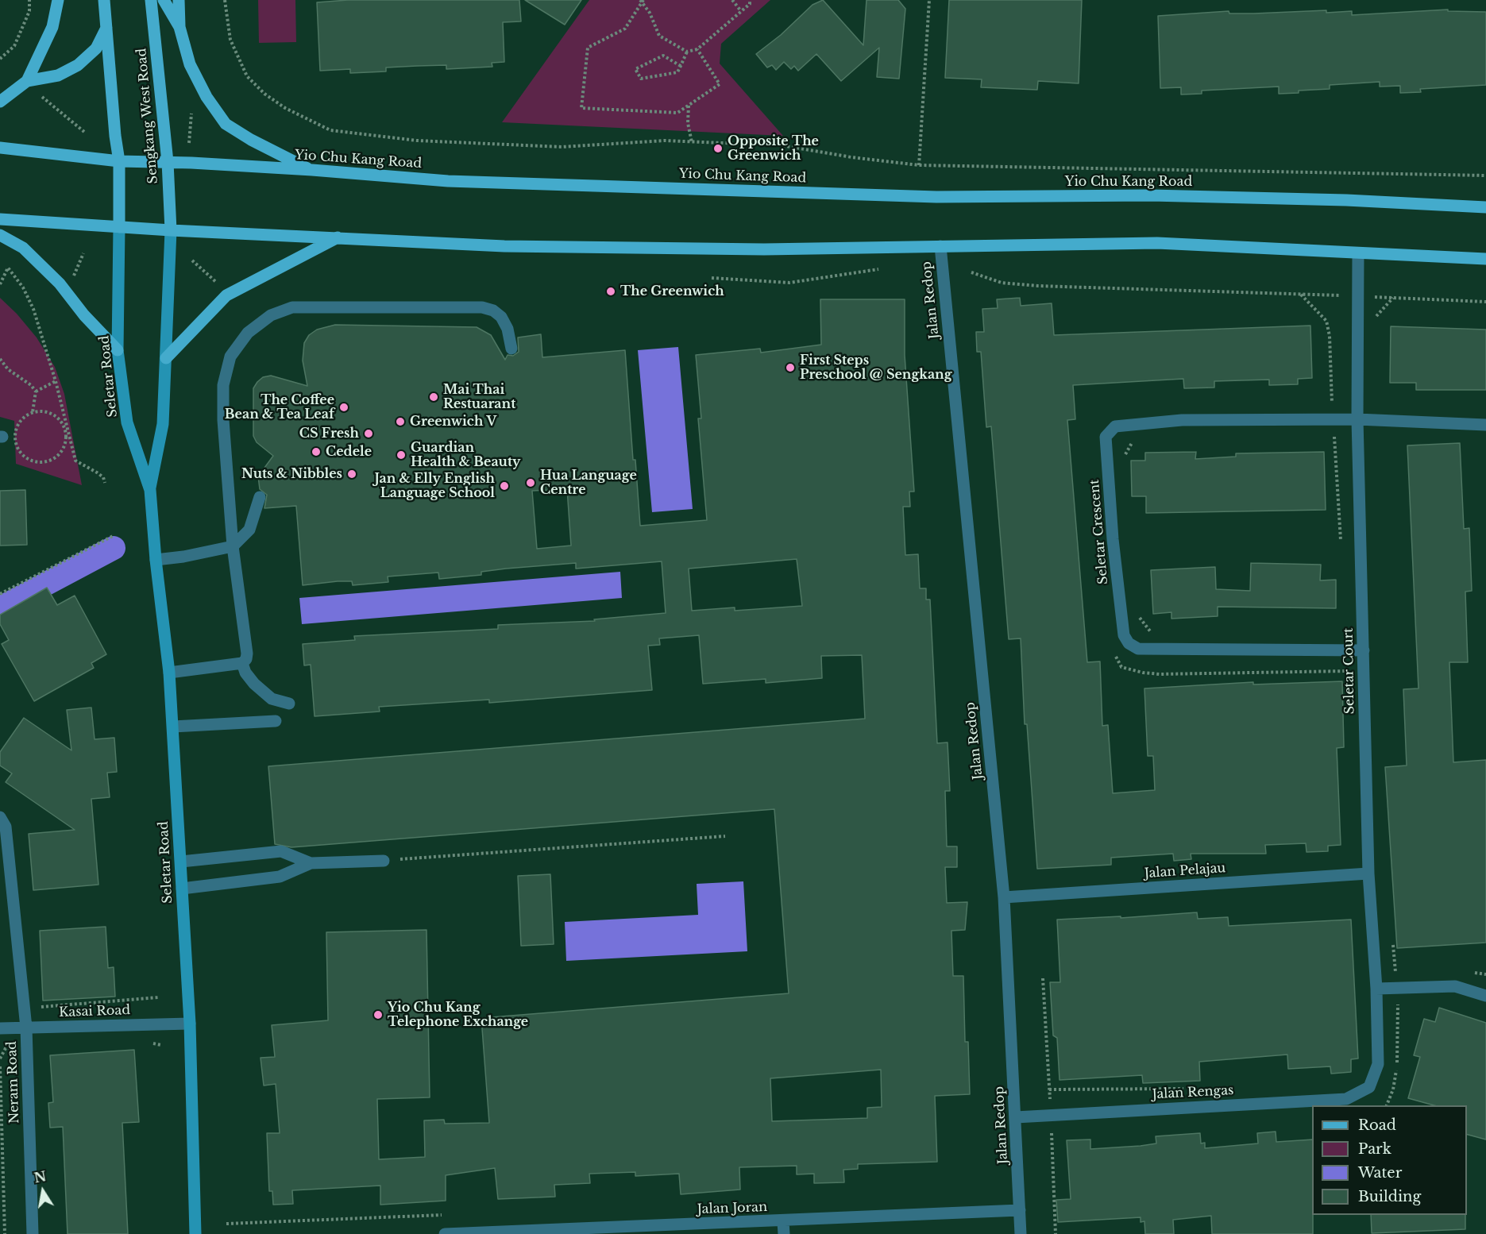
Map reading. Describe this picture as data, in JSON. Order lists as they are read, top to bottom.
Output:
{
  "streets": {
    "main road": ["Sengkang West Road", "Yio Chu Kang Road"],
    "street": [
      "Jalan Redop",
      "Seletar Road",
      "Seletar Crescent",
      "Seletar Court",
      "Jalan Pelajau",
      "Kasai Road",
      "Neram Road",
      "Jalan Rengas",
      "Jalan Joran"
    ]
  },
  "crossings": [
    ["Sengkang West Road", "Yio Chu Kang Road"],
    ["Sengkang West Road", "Seletar Road"],
    ["Jalan Redop", "Jalan Pelajau"],
    ["Jalan Redop", "Jalan Rengas"],
    ["Jalan Redop", "Jalan Joran"],
    ["Seletar Road", "Kasai Road"],
    ["Seletar Crescent", "Seletar Court"],
    ["Seletar Court", "Jalan Pelajau"],
    ["Seletar Court", "Jalan Rengas"],
    ["Kasai Road", "Neram Road"]
  ],
  "places": [
    "Opposite The Greenwich",
    "The Greenwich",
    "First Steps Preschool @ Sengkang",
    "Mai Thai Restuarant",
    "The Coffee Bean & Tea Leaf",
    "Greenwich V",
    "CS Fresh",
    "Cedele",
    "Guardian Health & Beauty",
    "Nuts & Nibbles",
    "Hua Language Centre",
    "Jan & Elly English Language School",
    "Yio Chu Kang Telephone Exchange"
  ],
  "legend": [
    "Road",
    "Park",
    "Water",
    "Building"
  ],
  "north": "top"
}
